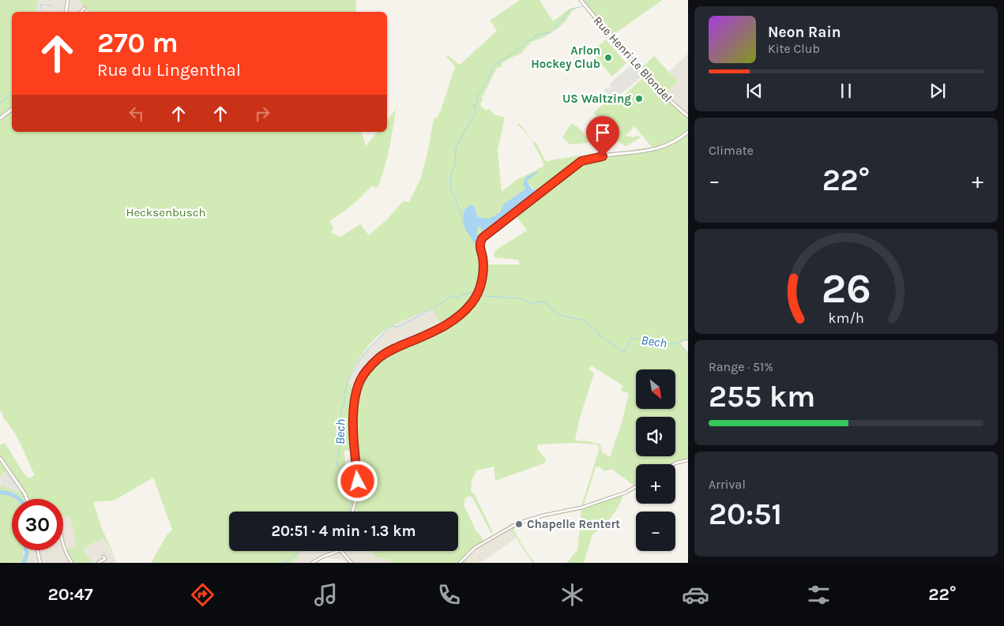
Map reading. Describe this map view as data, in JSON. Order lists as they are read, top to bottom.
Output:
{
  "streets": {
    "street": ["Rue Henri Le Blondel"]
  },
  "water": ["Bech"],
  "parks": ["Hecksenbusch"],
  "places": ["Arlon Hockey Club", "US Waltzing", "Chapelle Rentert"],
  "north": "bottom right",
  "page": {
    "turn": ["270 m", "Rue du Lingenthal"],
    "song": ["Neon Rain", "Kite Club"],
    "tile": [
      "Climate",
      ["Range · 51%", "255 km"],
      ["Arrival", "20:51"]
    ],
    "heat": ["−", "22°", "+"],
    "map_buttons": ["+", "−"],
    "limit": "30",
    "trip": "20:51 · 4 min · 1.3 km",
    "tabs": ["20:47", "22°"],
    "gauge": ["26", "km/h"]
  }
}
